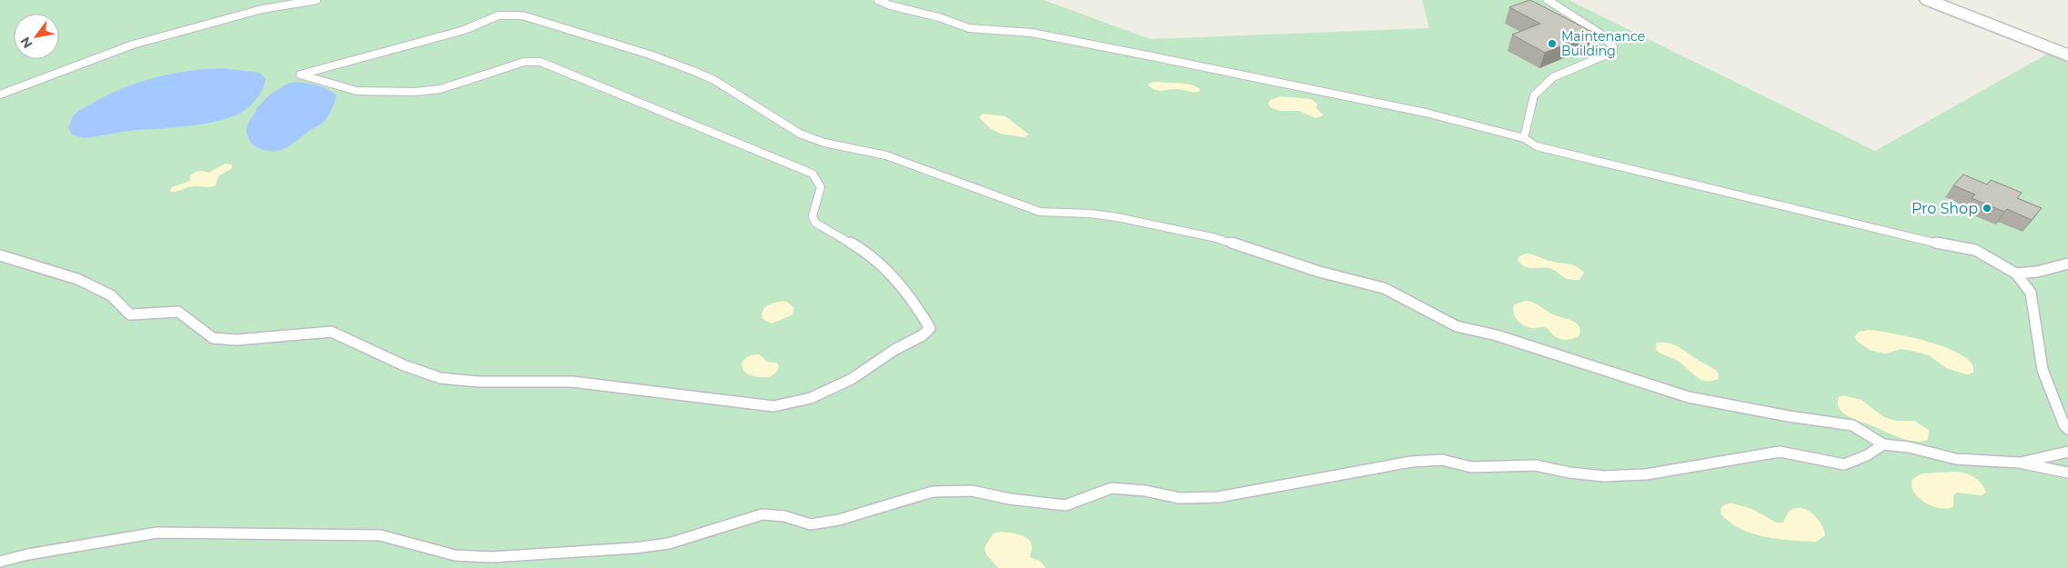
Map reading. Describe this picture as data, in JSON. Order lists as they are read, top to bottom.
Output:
{
  "places": ["Maintenance Building", "Pro Shop"],
  "north": "bottom left"
}
